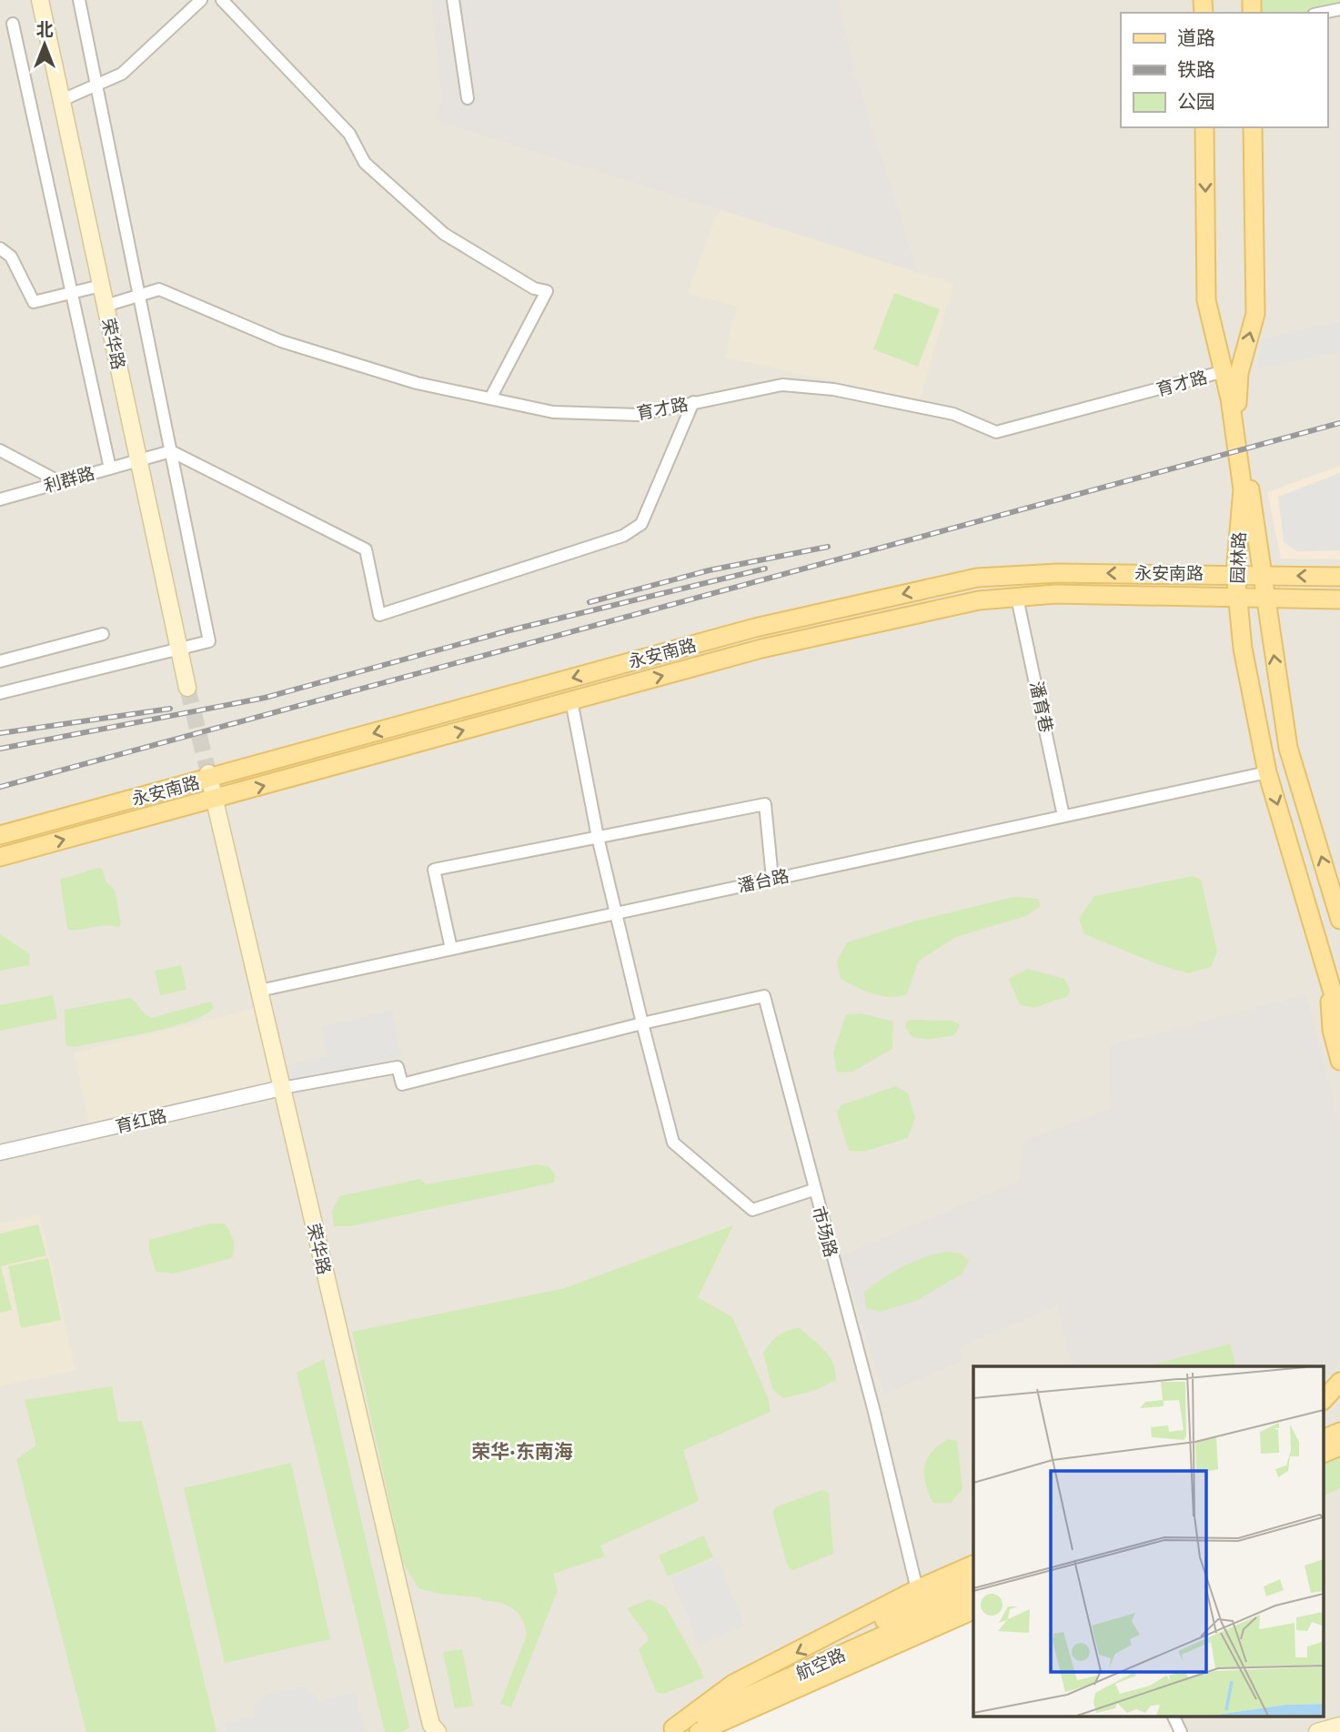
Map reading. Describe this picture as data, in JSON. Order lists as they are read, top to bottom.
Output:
{
  "streets": {
    "main road": [
      "荣华路",
      "园林路",
      "永安南路",
      "航空路"
    ],
    "street": [
      "育才路",
      "利群路",
      "潘育巷",
      "潘台路",
      "育红路",
      "市场路"
    ]
  },
  "crossings": [
    ["荣华路", "育才路"],
    ["荣华路", "利群路"],
    ["荣华路", "永安南路"],
    ["荣华路", "潘台路"],
    ["荣华路", "育红路"],
    ["育才路", "园林路"],
    ["园林路", "永安南路"],
    ["园林路", "潘台路"],
    ["永安南路", "潘育巷"],
    ["潘育巷", "潘台路"]
  ],
  "districts": ["荣华·东南海"],
  "legend": ["道路", "铁路", "公园"],
  "north": "top"
}
